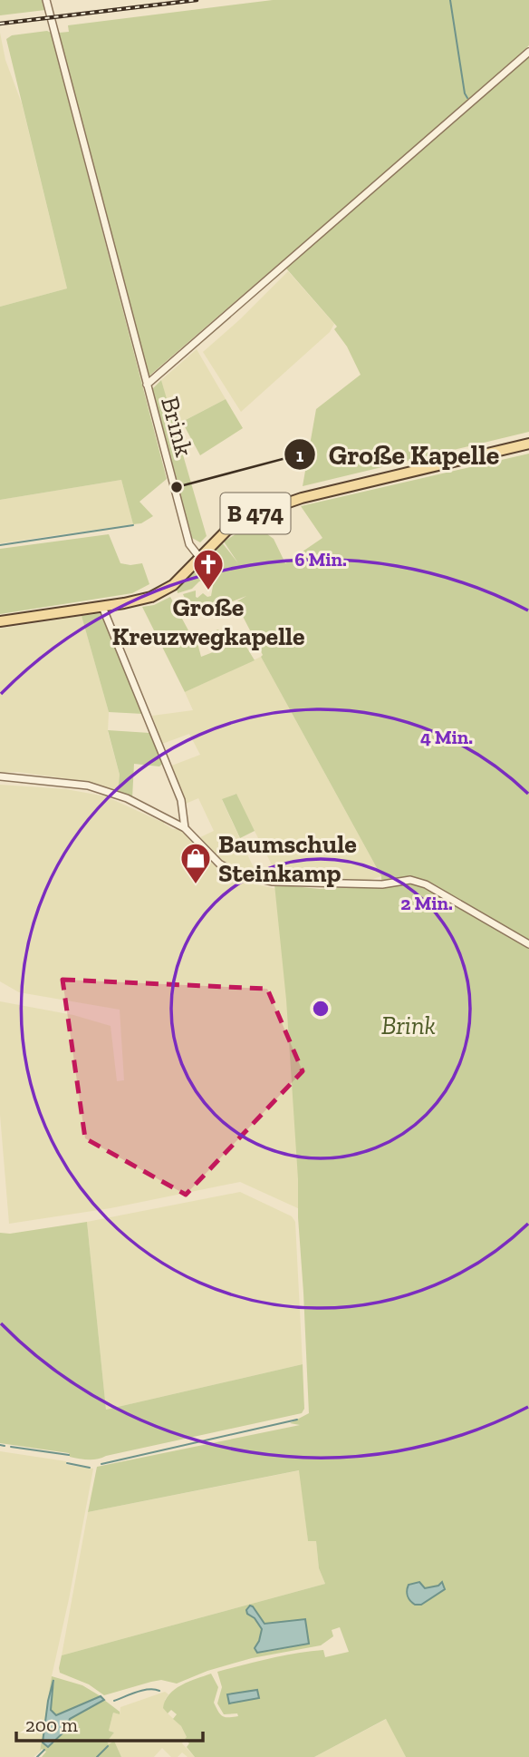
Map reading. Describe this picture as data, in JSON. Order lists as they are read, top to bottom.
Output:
{
  "streets": {
    "main road": ["B 474"],
    "street": ["Brink"]
  },
  "crossings": [
    ["Brink", "B 474"]
  ],
  "parks": ["Brink"],
  "places": {
    "other": ["Große Kapelle"],
    "church": ["Große Kreuzwegkapelle"],
    "shop": ["Baumschule Steinkamp"]
  },
  "scale_bar": "200 m",
  "rings": ["6 Min.", "4 Min.", "2 Min."]
}
